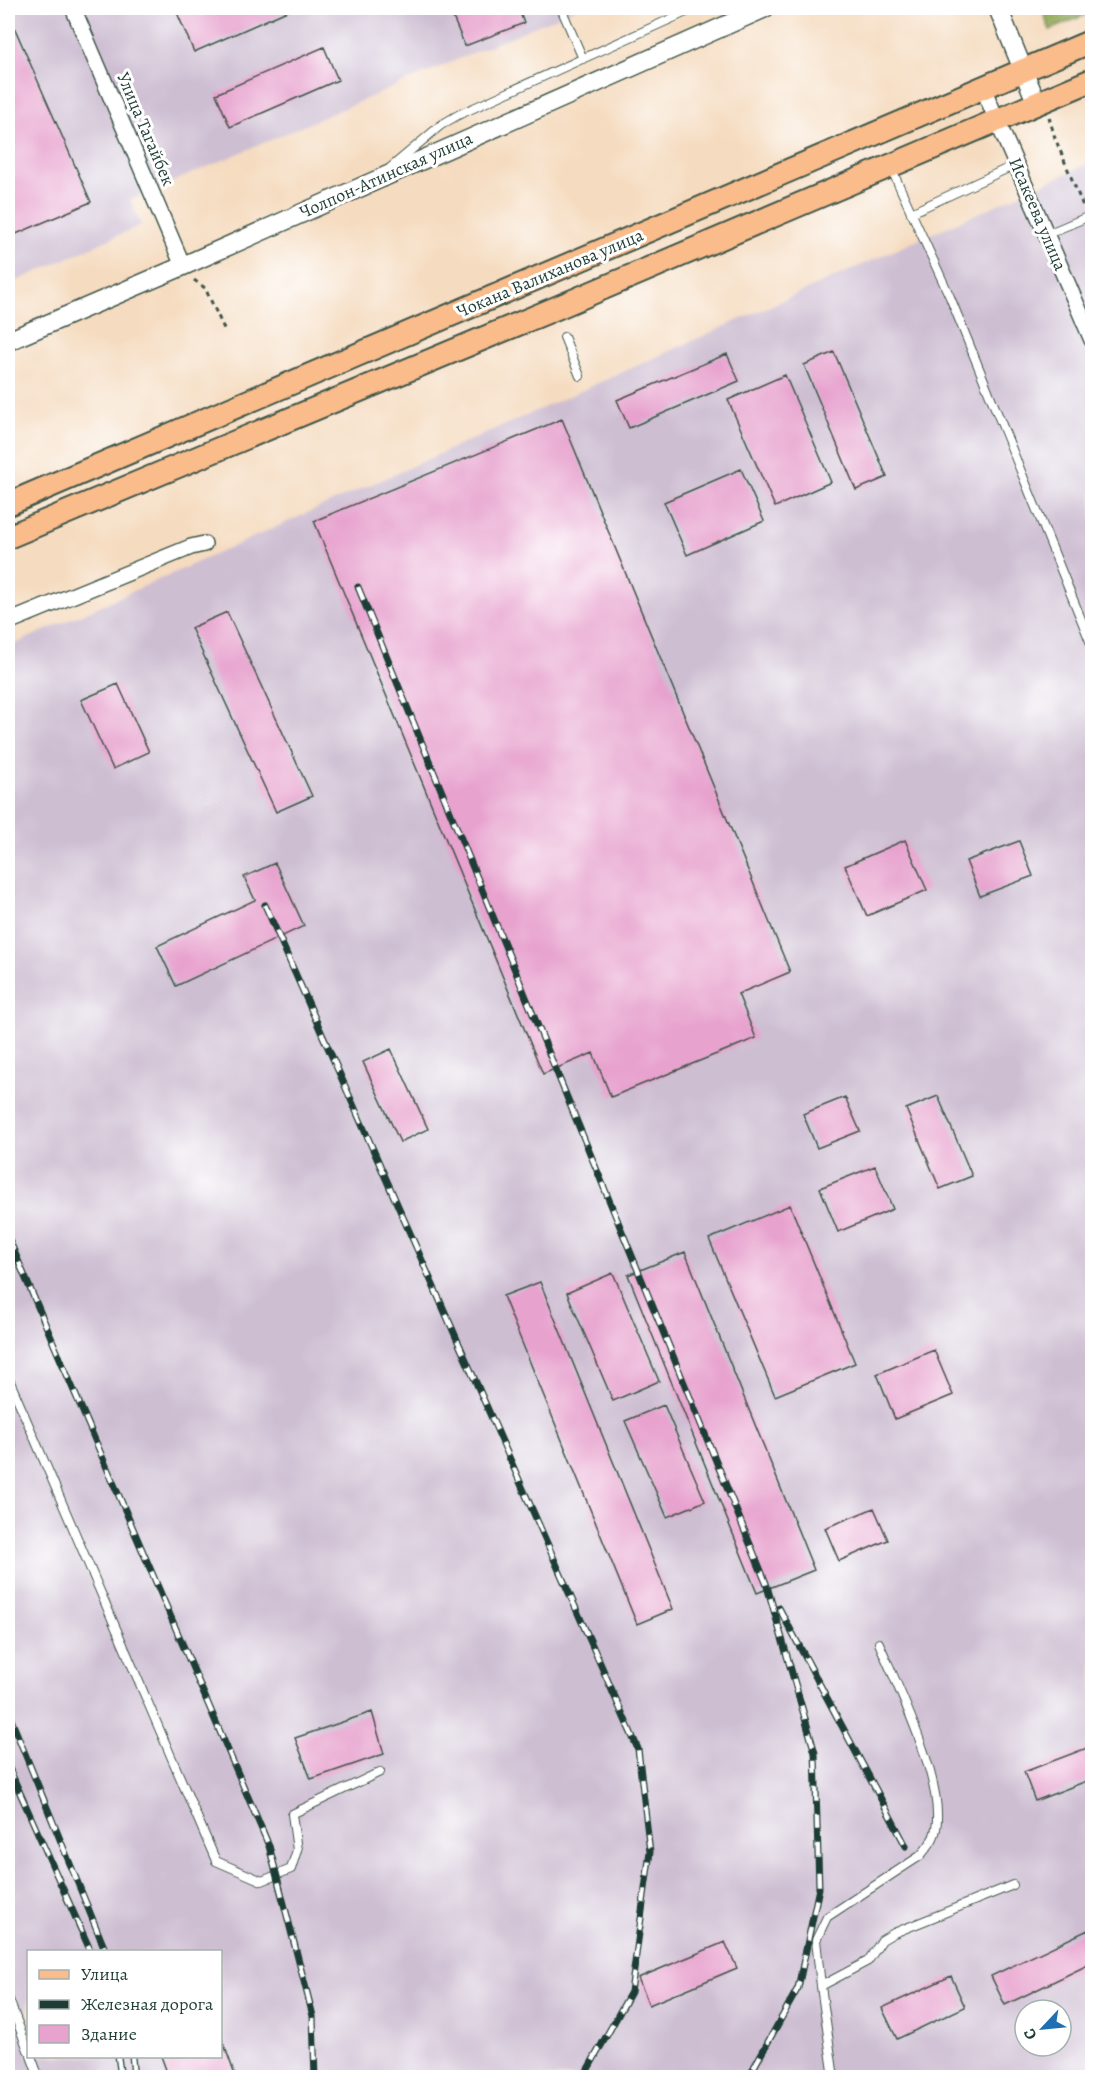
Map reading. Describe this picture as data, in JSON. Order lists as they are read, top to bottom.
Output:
{
  "streets": {
    "main road": ["Чокана Валиханова улица"],
    "street": ["Улица Тагайбек", "Чолпон-Атинская улица", "Исакеева улица"]
  },
  "crossings": [
    ["Улица Тагайбек", "Чолпон-Атинская улица"],
    ["Исакеева улица", "Чокана Валиханова улица"]
  ],
  "legend": ["Улица", "Железная дорога", "Здание"],
  "north": "bottom left"
}
